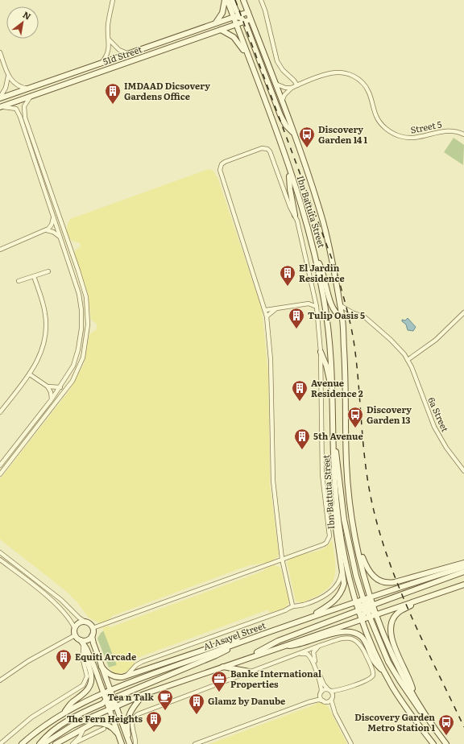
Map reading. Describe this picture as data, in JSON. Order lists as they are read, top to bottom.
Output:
{
  "streets": {
    "main road": ["51d Street", "Ibn Battuta Street", "Al Asayel Street"],
    "street": ["Street 5", "6a Street"]
  },
  "crossings": [
    ["51d Street", "Ibn Battuta Street"],
    ["Ibn Battuta Street", "6a Street"],
    ["Ibn Battuta Street", "Al Asayel Street"]
  ],
  "places": {
    "building": [
      "IMDAAD Dicsovery Gardens Office",
      "El Jardin Residence",
      "Tulip Oasis 5",
      "Avenue Residence 2",
      "5th Avenue",
      "Equiti Arcade",
      "Glamz by Danube",
      "The Fern Heights"
    ],
    "bus stop": ["Discovery Garden 14 1", "Discovery Garden 13", "Discovery Garden Metro Station 1"],
    "office": ["Banke International Properties"],
    "cafe": ["Tea n Talk"]
  },
  "north": "top right"
}
